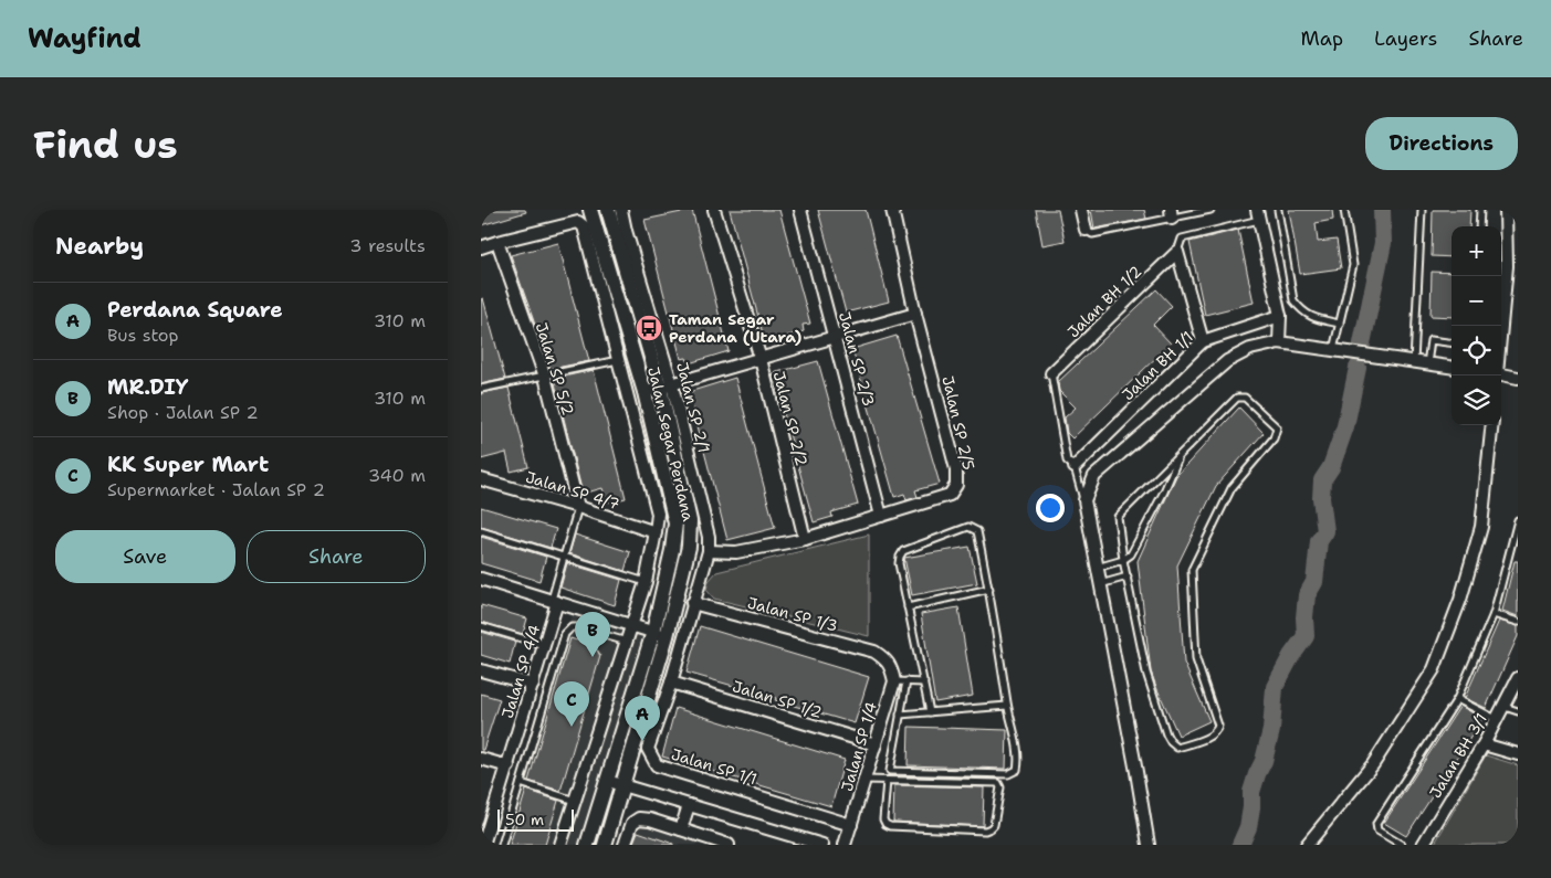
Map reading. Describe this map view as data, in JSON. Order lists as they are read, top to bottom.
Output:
{
  "streets": {
    "street": [
      "Jalan BH 1/2",
      "Jalan SP 2/3",
      "Jalan BH 1/1",
      "Jalan SP 5/2",
      "Jalan SP 2/1",
      "Jalan SP 2/2",
      "Jalan SP 2/5",
      "Jalan Segar Perdana",
      "Jalan SP 4/7",
      "Jalan SP 1/3",
      "Jalan SP 4/4",
      "Jalan SP 1/2",
      "Jalan SP 1/4",
      "Jalan BH 3/1",
      "Jalan SP 1/1"
    ]
  },
  "crossings": [
    ["Jalan SP 2/3", "Jalan SP 2/5"],
    ["Jalan SP 5/2", "Jalan SP 4/7"],
    ["Jalan SP 2/1", "Jalan SP 2/5"],
    ["Jalan SP 2/1", "Jalan Segar Perdana"],
    ["Jalan SP 2/1", "Jalan SP 1/1"],
    ["Jalan SP 2/2", "Jalan SP 2/5"],
    ["Jalan SP 2/5", "Jalan SP 1/1"],
    ["Jalan SP 1/3", "Jalan SP 1/4"],
    ["Jalan SP 1/3", "Jalan SP 1/1"],
    ["Jalan SP 1/2", "Jalan SP 1/4"],
    ["Jalan SP 1/2", "Jalan SP 1/1"],
    ["Jalan SP 1/4", "Jalan SP 1/1"]
  ],
  "places": {
    "bus stop": ["Taman Segar Perdana (Utara)"]
  },
  "scale_bar": "50 m",
  "page": {
    "header": "Wayfind",
    "nav": ["Map", "Layers", "Share"],
    "buttons": [
      "Directions",
      ["Save", "Share"]
    ],
    "title": "Find us",
    "heading": ["Nearby", "3 results"],
    "map_buttons": ["+", "−"],
    "list": [
      {
        "mark": "A",
        "name": "Perdana Square",
        "note": "Bus stop",
        "value": "310 m"
      },
      {
        "mark": "B",
        "name": "MR.DIY",
        "note": "Shop · Jalan SP 2",
        "value": "310 m"
      },
      {
        "mark": "C",
        "name": "KK Super Mart",
        "note": "Supermarket · Jalan SP 2",
        "value": "340 m"
      }
    ],
    "pins": ["B", "C", "A"],
    "scale": "50 m"
  }
}
